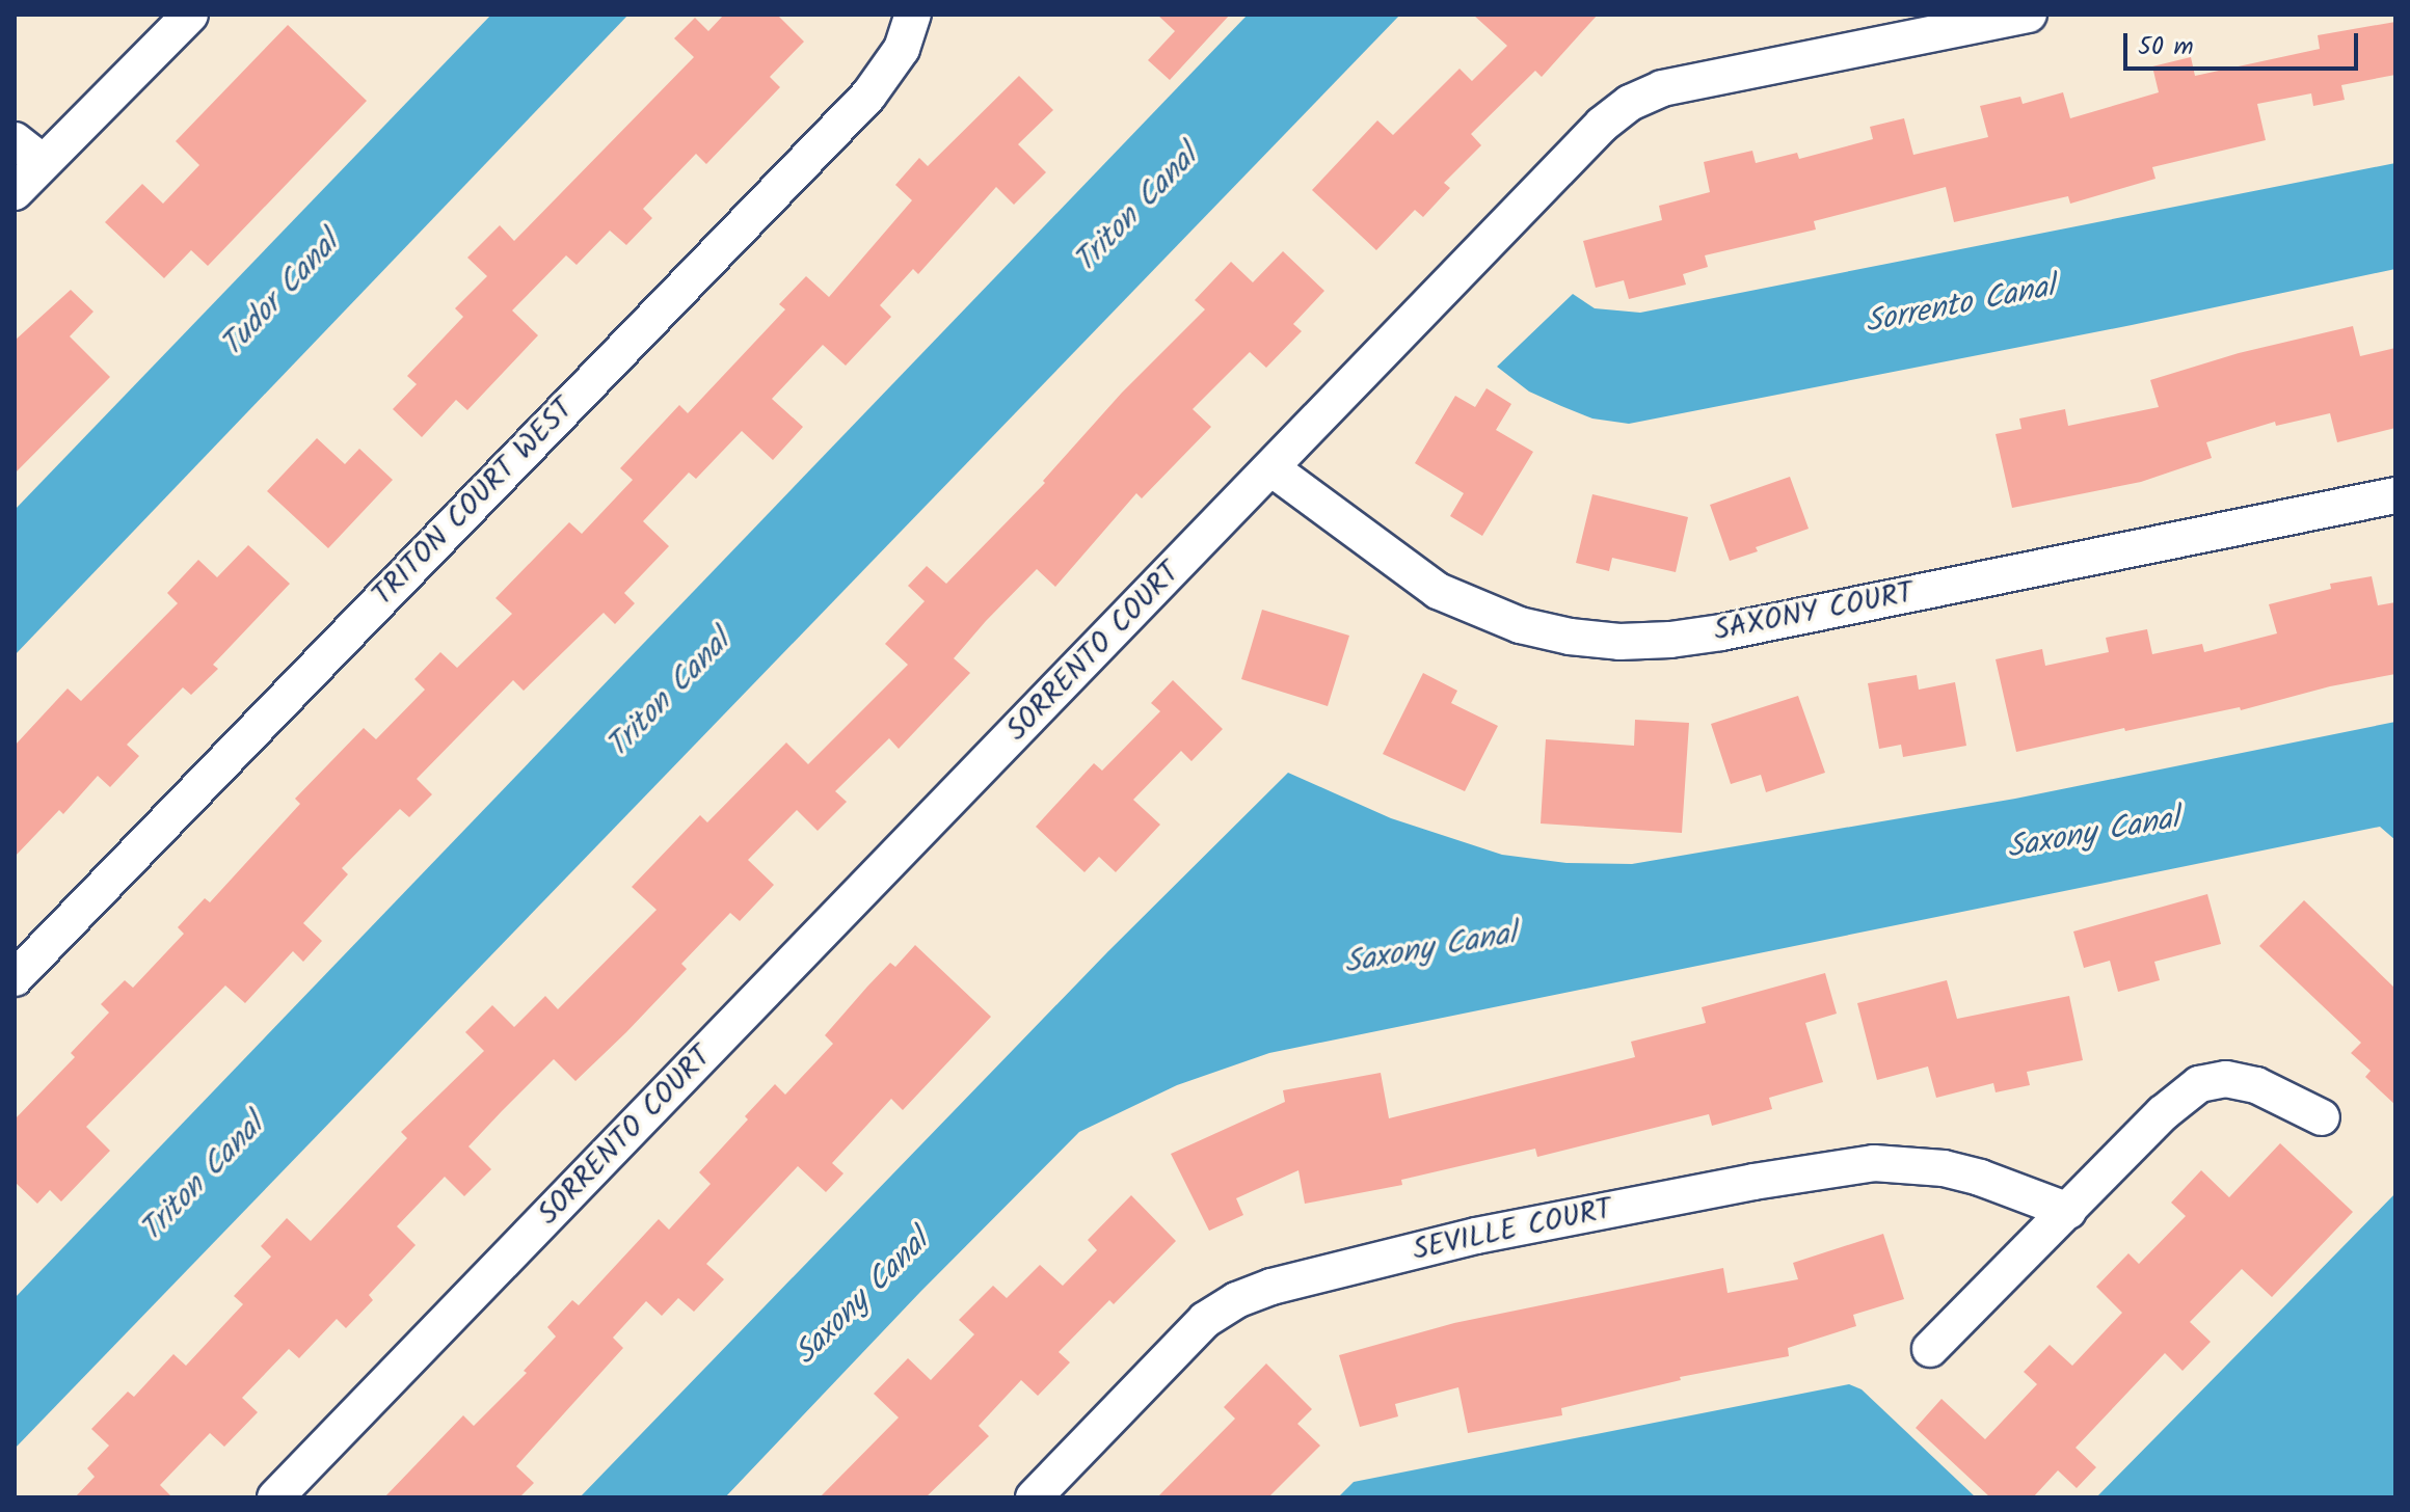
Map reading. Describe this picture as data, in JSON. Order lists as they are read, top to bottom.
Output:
{
  "streets": {
    "street": [
      "TRITON COURT WEST",
      "SAXONY COURT",
      "SORRENTO COURT",
      "SEVILLE COURT"
    ]
  },
  "crossings": [
    ["SAXONY COURT", "SORRENTO COURT"]
  ],
  "water": [
    "Triton Canal",
    "Tudor Canal",
    "Sorrento Canal",
    "Saxony Canal"
  ],
  "scale_bar": "50 m"
}
